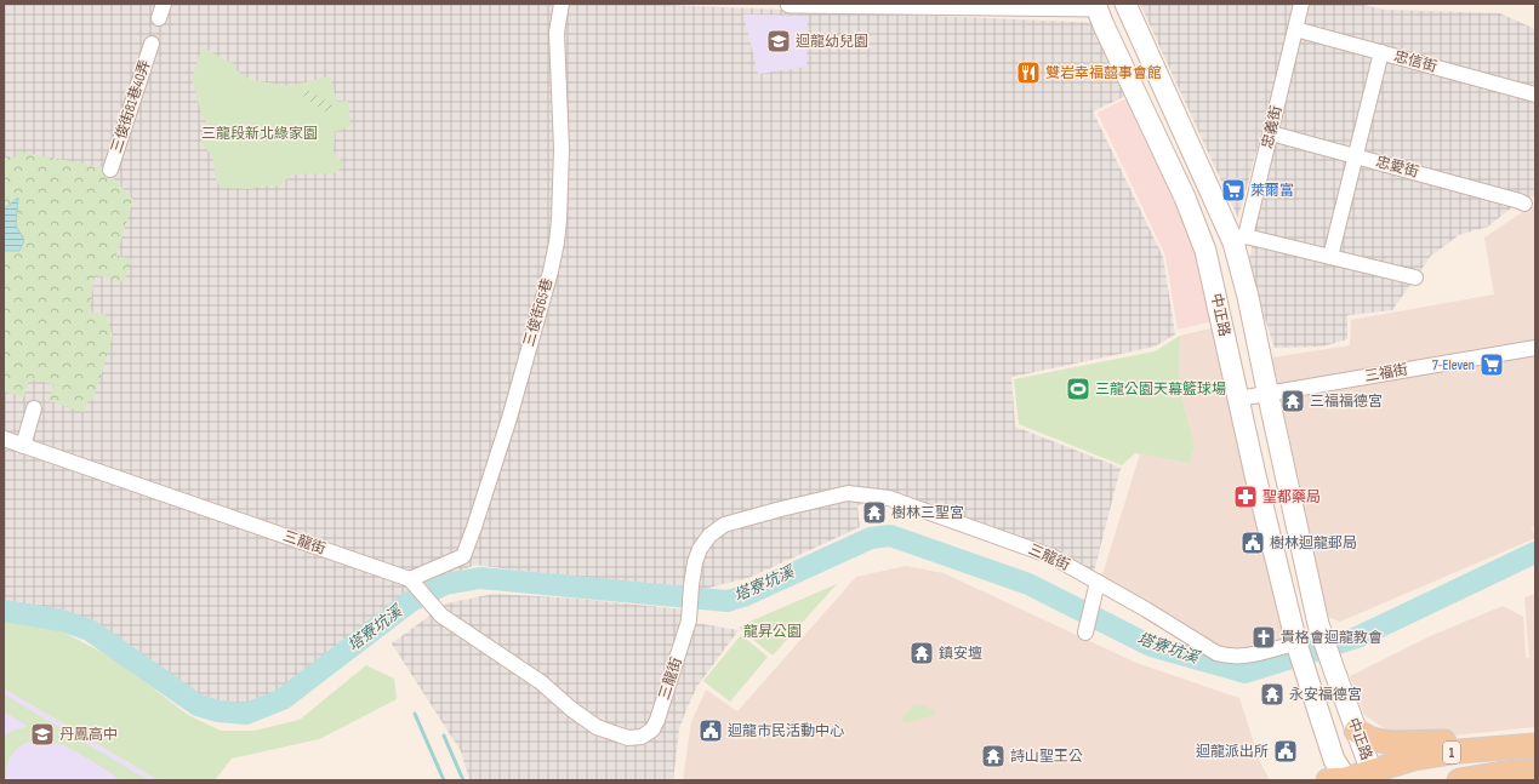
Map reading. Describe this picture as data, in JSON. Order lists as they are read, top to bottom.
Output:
{
  "streets": {
    "main road": ["中正路", "1"],
    "street": [
      "忠信街",
      "三俊街81巷40弄",
      "忠義街",
      "忠愛街",
      "三俊街65巷",
      "三福街",
      "三龍街"
    ]
  },
  "crossings": [
    ["忠信街", "忠義街"],
    ["忠義街", "忠愛街"],
    ["三俊街65巷", "三龍街"],
    ["中正路", "三福街"],
    ["中正路", "三龍街"],
    ["中正路", "1"]
  ],
  "water": ["塔寮坑溪"],
  "parks": ["三龍段新北綠家園", "龍昇公園"],
  "places": {
    "school or university": ["迴龍幼兒園", "丹鳳高中"],
    "restaurant": ["雙岩幸福囍事會館"],
    "supermarket": ["萊爾富", "7-Eleven"],
    "sports": ["三龍公園天幕籃球場"],
    "temple": [
      "三福福德宮",
      "樹林三聖宮",
      "鎮安壇",
      "永安福德宮",
      "詩山聖王公"
    ],
    "pharmacy": ["聖都藥局"],
    "public building": ["樹林迴龍郵局", "迴龍市民活動中心", "迴龍派出所"],
    "church": ["貴格會迴龍教會"]
  }
}
